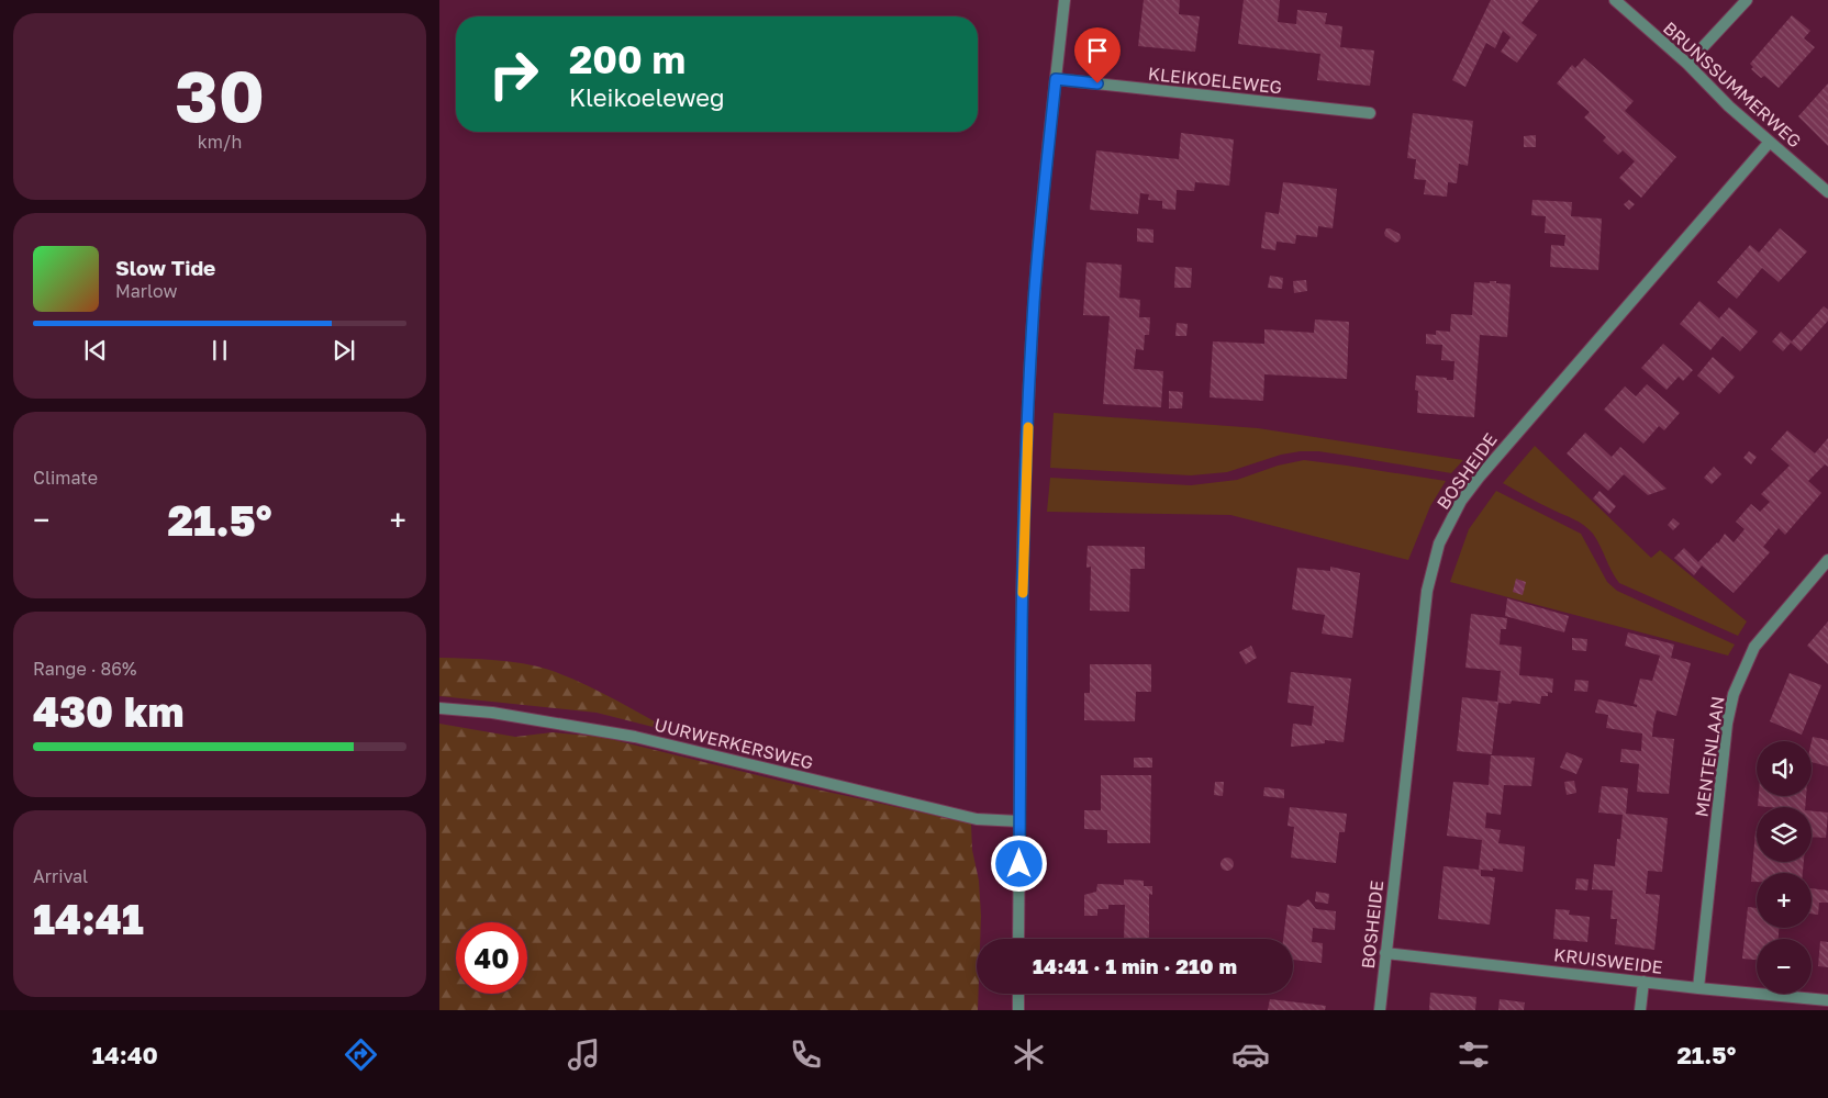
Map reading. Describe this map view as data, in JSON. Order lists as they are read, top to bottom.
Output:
{
  "streets": {
    "street": [
      "KLEIKOELEWEG",
      "BRUNSSUMMERWEG",
      "BOSHEIDE",
      "UURWERKERSWEG",
      "MENTENLAAN",
      "KRUISWEIDE"
    ]
  },
  "crossings": [
    ["BRUNSSUMMERWEG", "BOSHEIDE"],
    ["BOSHEIDE", "KRUISWEIDE"],
    ["MENTENLAAN", "KRUISWEIDE"]
  ],
  "page": {
    "tile": [
      ["30", "km/h"],
      "Climate",
      ["Range · 86%", "430 km"],
      ["Arrival", "14:41"]
    ],
    "turn": ["200 m", "Kleikoeleweg"],
    "song": ["Slow Tide", "Marlow"],
    "heat": ["−", "21.5°", "+"],
    "map_buttons": ["+", "−"],
    "limit": "40",
    "trip": "14:41 · 1 min · 210 m",
    "tabs": ["14:40", "21.5°"]
  }
}
